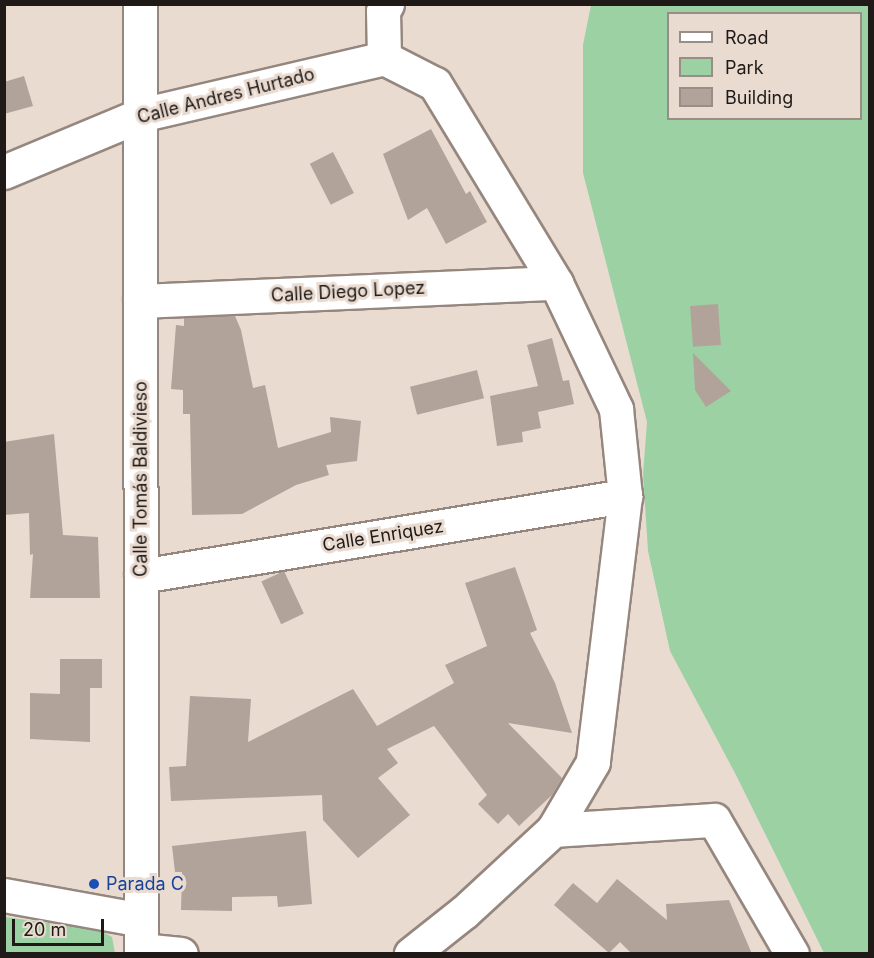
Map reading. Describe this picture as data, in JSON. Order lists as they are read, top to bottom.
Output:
{
  "streets": {
    "street": [
      "Calle Andres Hurtado",
      "Calle Diego Lopez",
      "Calle Tomás Baldivieso",
      "Calle Enriquez"
    ]
  },
  "crossings": [
    ["Calle Andres Hurtado", "Calle Tomás Baldivieso"],
    ["Calle Diego Lopez", "Calle Tomás Baldivieso"],
    ["Calle Tomás Baldivieso", "Calle Enriquez"]
  ],
  "places": ["Parada C"],
  "legend": ["Road", "Park", "Building"],
  "scale_bar": "20 m"
}
